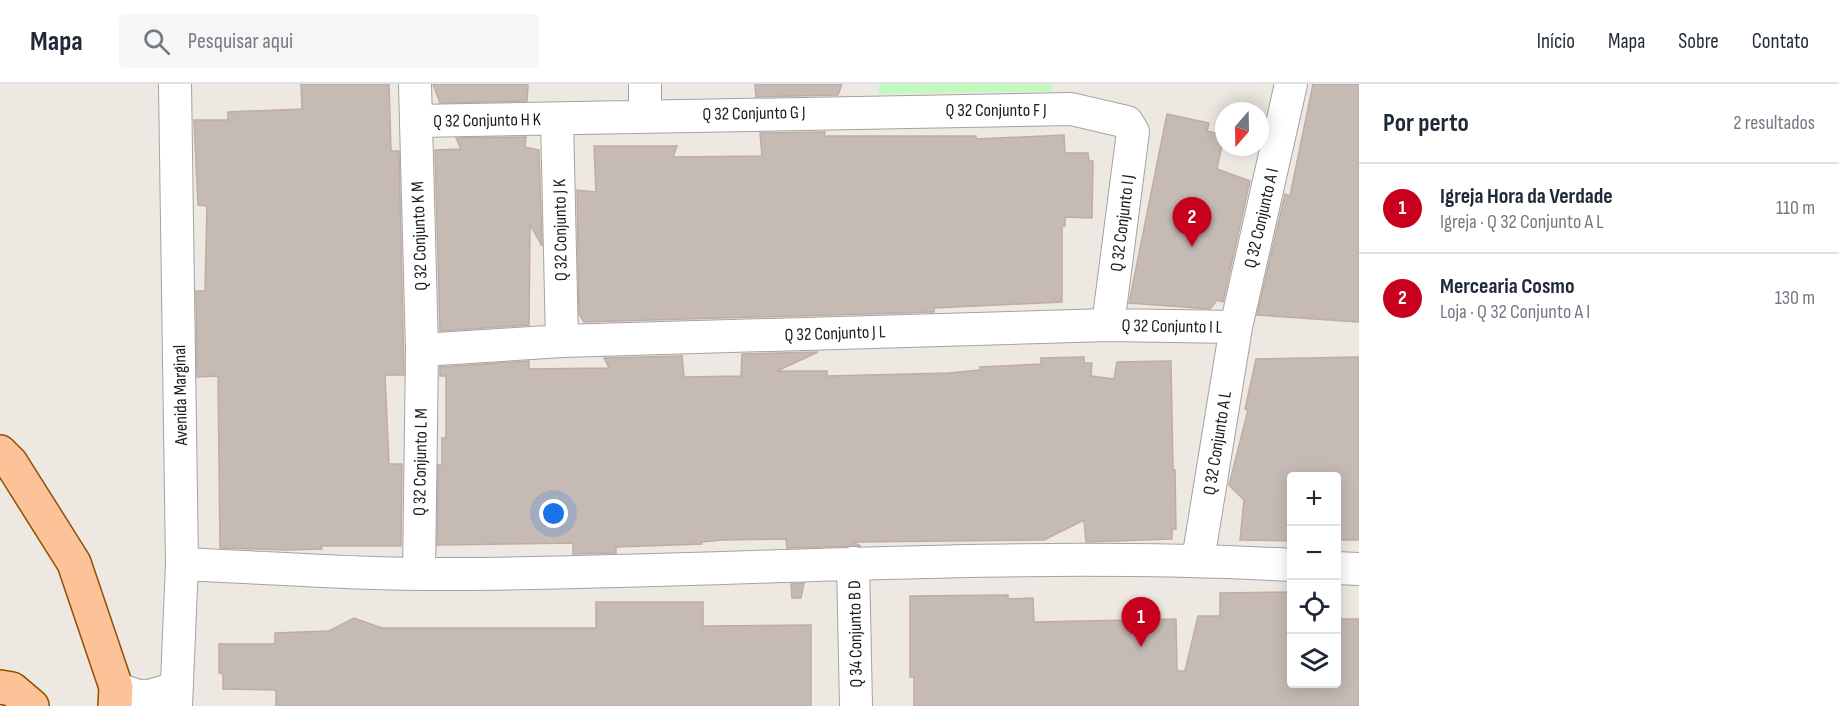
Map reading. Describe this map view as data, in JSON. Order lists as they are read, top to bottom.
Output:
{
  "streets": {
    "street": [
      "Q 32 Conjunto F J",
      "Q 32 Conjunto G J",
      "Q 32 Conjunto H K",
      "Q 32 Conjunto A I",
      "Q 32 Conjunto I J",
      "Q 32 Conjunto J K",
      "Q 32 Conjunto K M",
      "Q 32 Conjunto I L",
      "Q 32 Conjunto J L",
      "Avenida Marginal",
      "Q 32 Conjunto A L",
      "Q 32 Conjunto L M",
      "Q 34 Conjunto B D"
    ]
  },
  "crossings": [
    ["Q 32 Conjunto F J", "Q 32 Conjunto G J"],
    ["Q 32 Conjunto F J", "Q 32 Conjunto I J"],
    ["Q 32 Conjunto G J", "Q 32 Conjunto H K"],
    ["Q 32 Conjunto G J", "Q 32 Conjunto J K"],
    ["Q 32 Conjunto H K", "Q 32 Conjunto J K"],
    ["Q 32 Conjunto H K", "Q 32 Conjunto K M"],
    ["Q 32 Conjunto A I", "Q 32 Conjunto I L"],
    ["Q 32 Conjunto A I", "Q 32 Conjunto A L"],
    ["Q 32 Conjunto I J", "Q 32 Conjunto I L"],
    ["Q 32 Conjunto I J", "Q 32 Conjunto J L"],
    ["Q 32 Conjunto J K", "Q 32 Conjunto J L"],
    ["Q 32 Conjunto K M", "Q 32 Conjunto J L"],
    ["Q 32 Conjunto K M", "Q 32 Conjunto L M"],
    ["Q 32 Conjunto I L", "Q 32 Conjunto J L"],
    ["Q 32 Conjunto I L", "Q 32 Conjunto A L"],
    ["Q 32 Conjunto J L", "Q 32 Conjunto L M"]
  ],
  "north": "bottom",
  "page": {
    "header": "Mapa",
    "search": "Pesquisar aqui",
    "nav": [
      "Início",
      "Mapa",
      "Sobre",
      "Contato"
    ],
    "heading": ["Por perto", "2 resultados"],
    "list": [
      {
        "mark": "1",
        "name": "Igreja Hora da Verdade",
        "note": "Igreja · Q 32 Conjunto A L",
        "value": "110 m"
      },
      {
        "mark": "2",
        "name": "Mercearia Cosmo",
        "note": "Loja · Q 32 Conjunto A I",
        "value": "130 m"
      }
    ],
    "pins": ["2", "1"],
    "map_buttons": ["+", "−"]
  }
}
